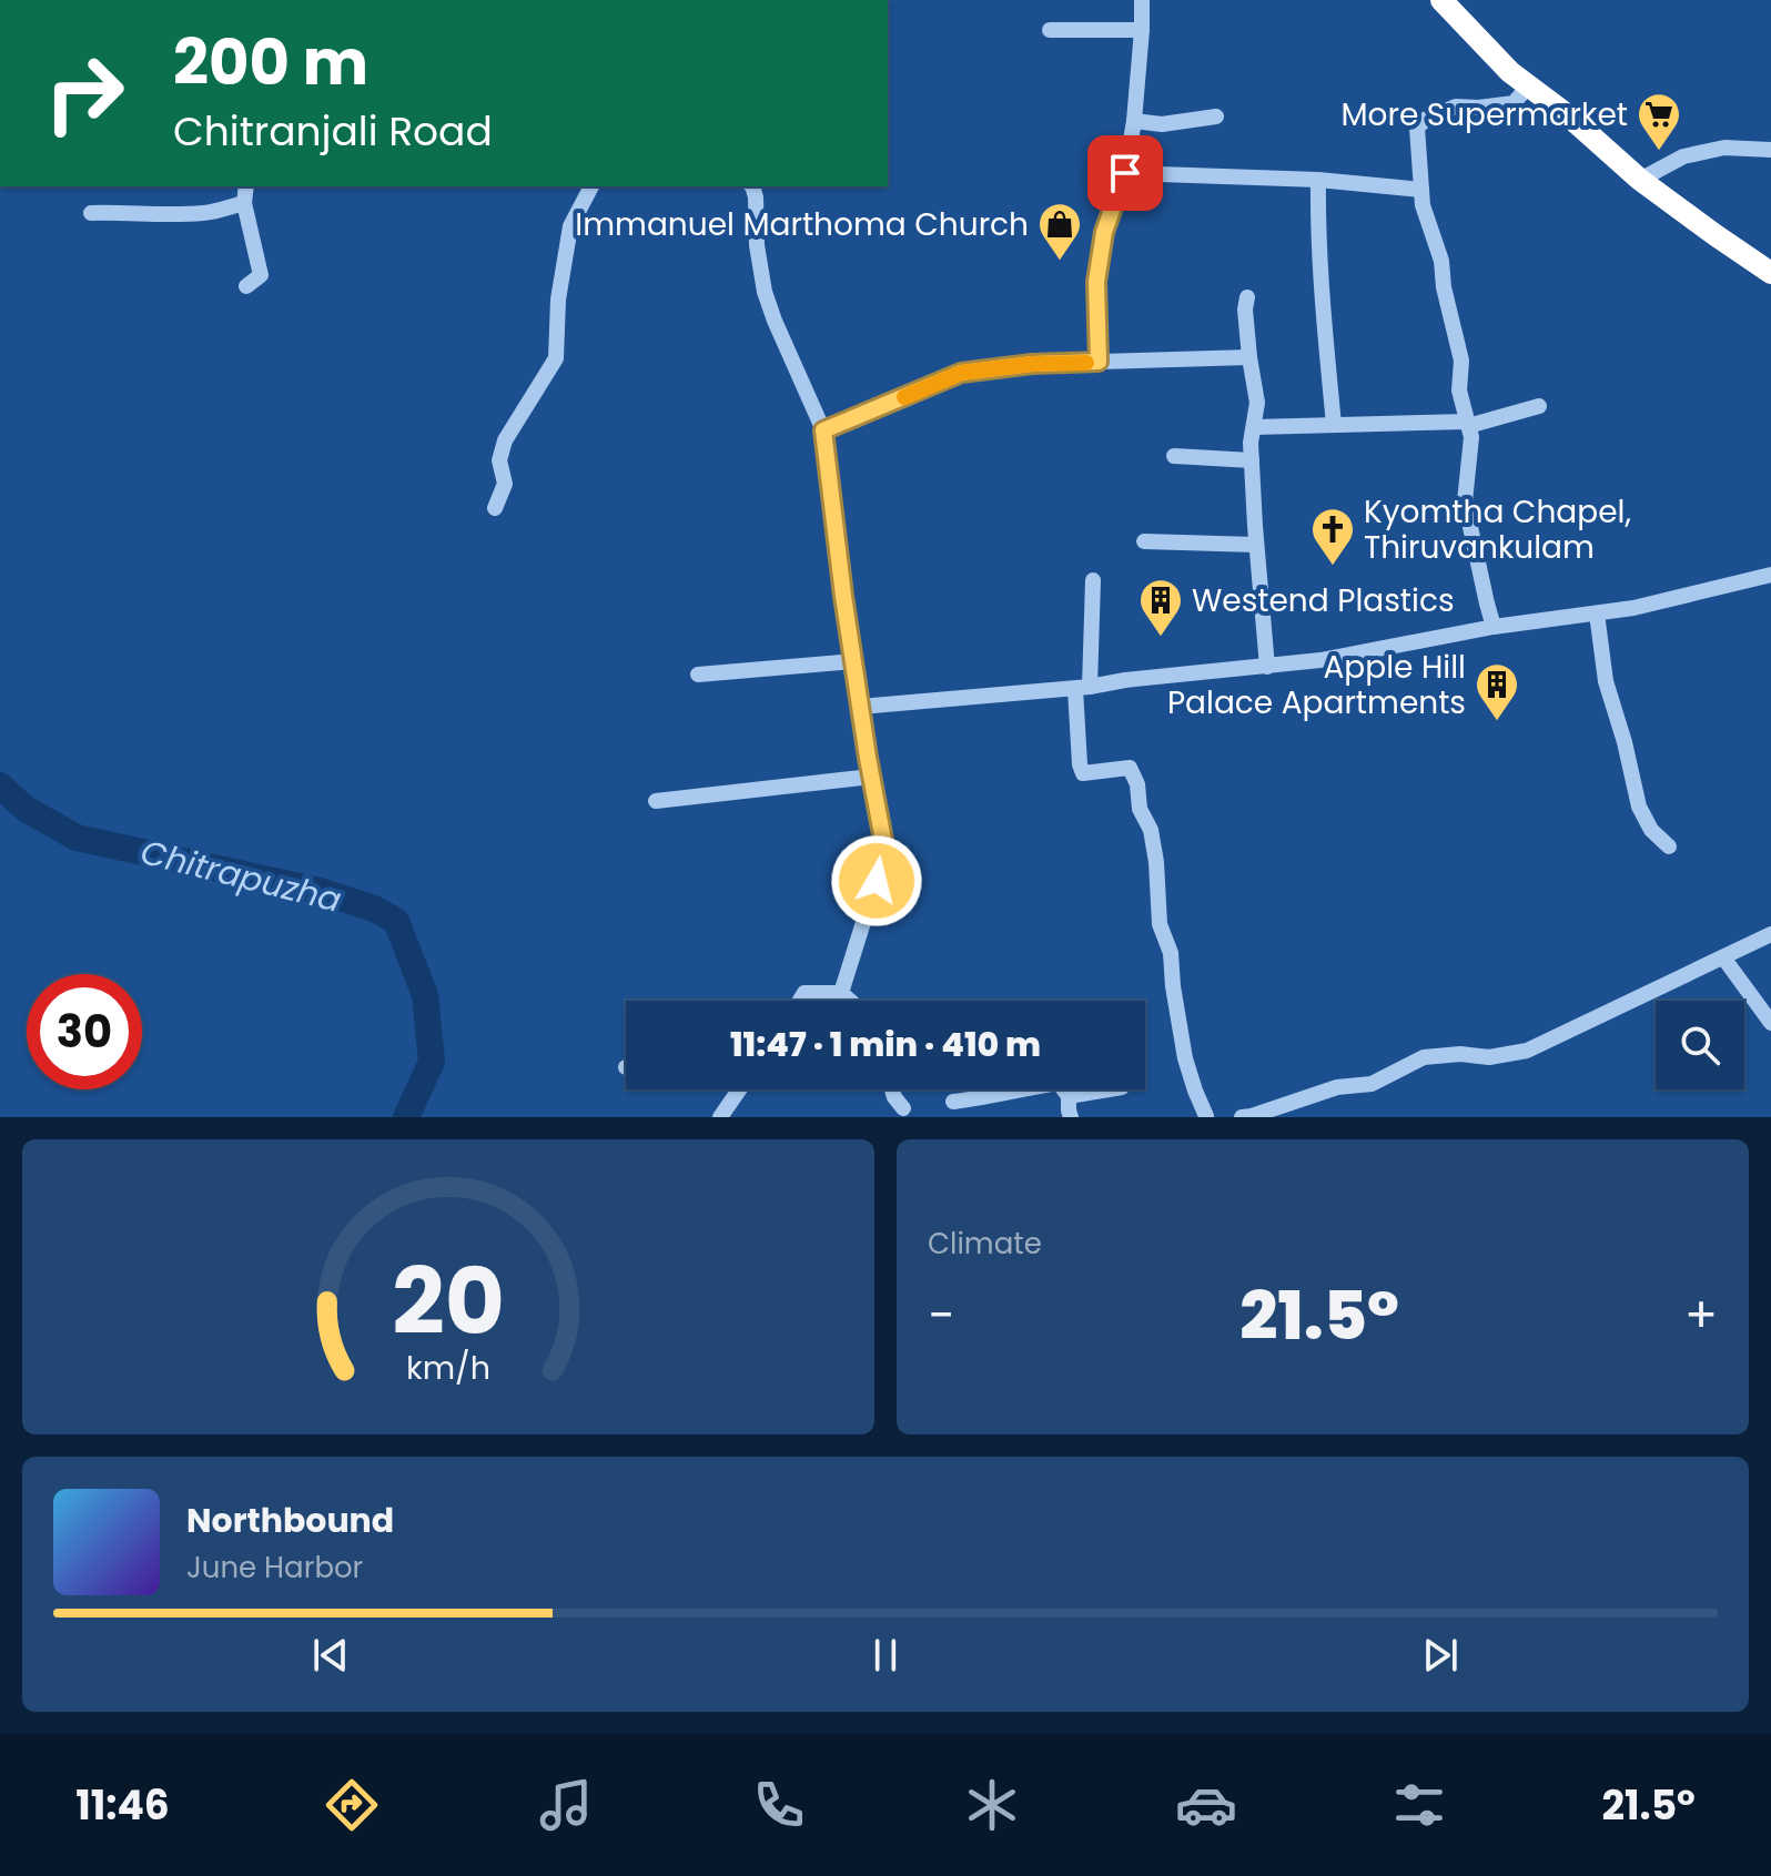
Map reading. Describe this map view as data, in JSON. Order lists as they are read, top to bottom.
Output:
{
  "water": ["Chitrapuzha"],
  "places": {
    "supermarket": ["More Supermarket"],
    "shop": ["Immanuel Marthoma Church"],
    "church": ["Kyomtha Chapel, Thiruvankulam"],
    "building": ["Westend Plastics", "Apple Hill Palace Apartments"]
  },
  "page": {
    "turn": ["200 m", "Chitranjali Road"],
    "limit": "30",
    "trip": "11:47 · 1 min · 410 m",
    "tile": "Climate",
    "heat": ["−", "21.5°", "+"],
    "song": ["Northbound", "June Harbor"],
    "tabs": ["11:46", "21.5°"],
    "gauge": ["20", "km/h"]
  }
}
